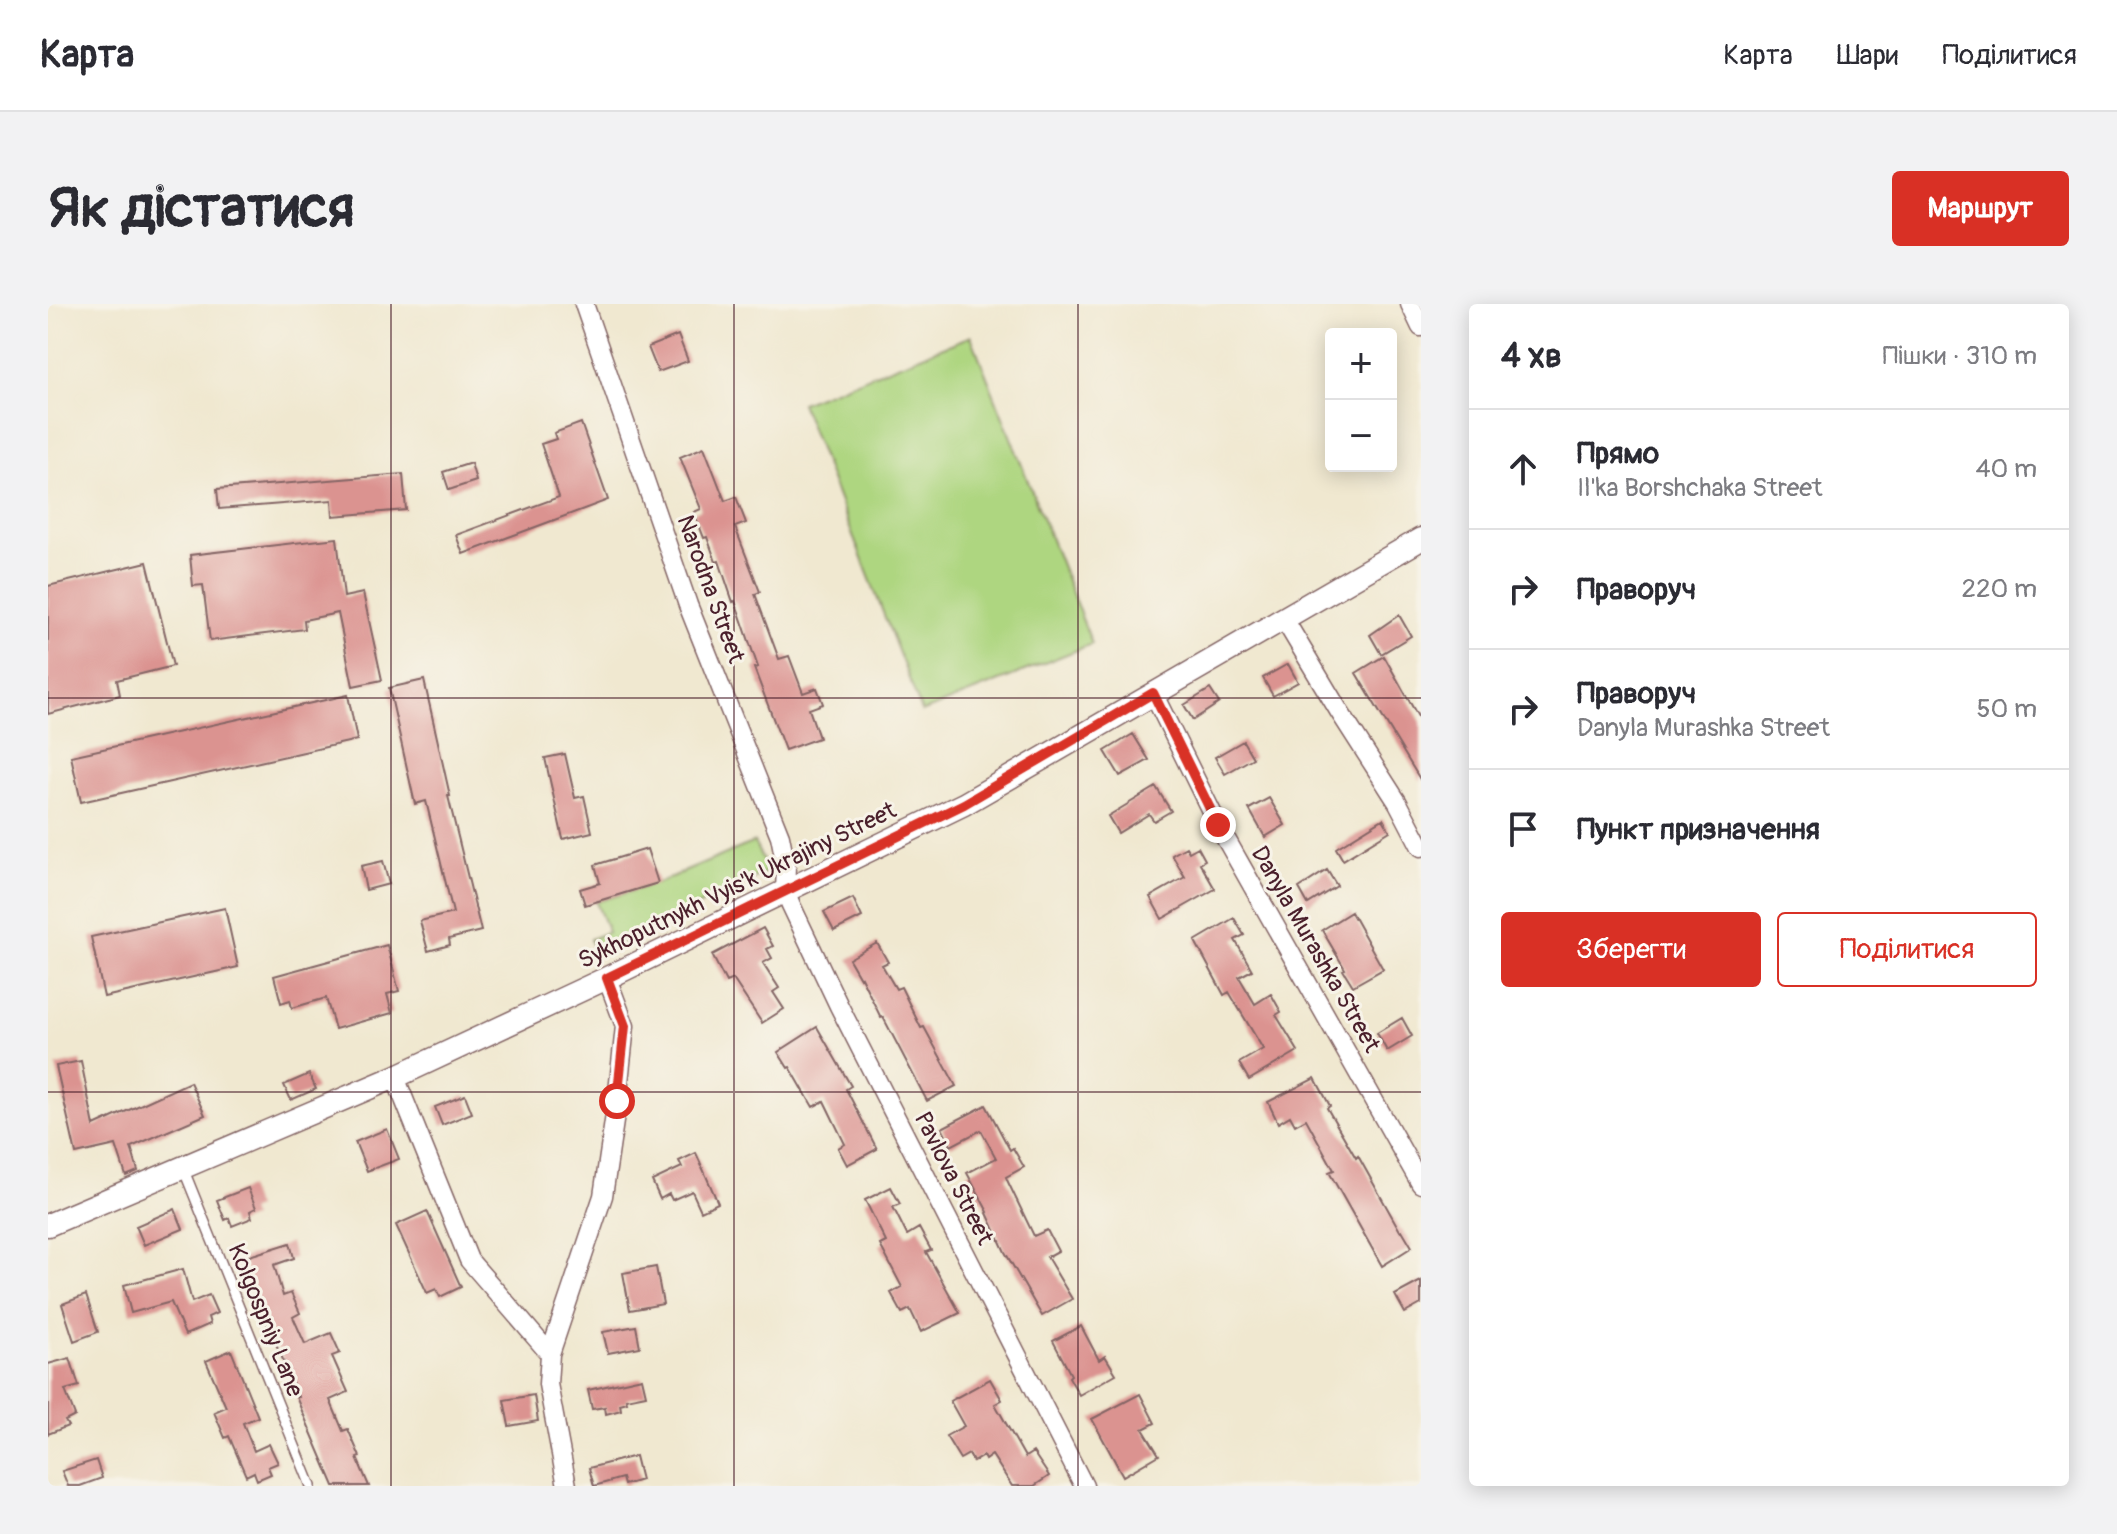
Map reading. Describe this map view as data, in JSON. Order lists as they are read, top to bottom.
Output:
{
  "streets": {
    "street": [
      "Narodna Street",
      "Sykhoputnykh Vyis'k Ukrajiny Street",
      "Danyla Murashka Street",
      "Pavlova Street"
    ],
    "lane": ["Kolgospniy Lane"]
  },
  "crossings": [
    ["Narodna Street", "Sykhoputnykh Vyis'k Ukrajiny Street"],
    ["Narodna Street", "Pavlova Street"],
    ["Sykhoputnykh Vyis'k Ukrajiny Street", "Danyla Murashka Street"],
    ["Sykhoputnykh Vyis'k Ukrajiny Street", "Pavlova Street"],
    ["Sykhoputnykh Vyis'k Ukrajiny Street", "Kolgospniy Lane"]
  ],
  "page": {
    "header": "Карта",
    "nav": ["Карта", "Шари", "Поділитися"],
    "buttons": [
      "Маршрут",
      ["Зберегти", "Поділитися"]
    ],
    "title": "Як дістатися",
    "heading": ["4 хв", "Пішки · 310 m"],
    "map_buttons": ["+", "−"],
    "list": [
      ["Прямо", "Il'ka Borshchaka Street", "40 m"],
      ["Праворуч", "220 m"],
      ["Праворуч", "Danyla Murashka Street", "50 m"],
      "Пункт призначення"
    ]
  }
}
